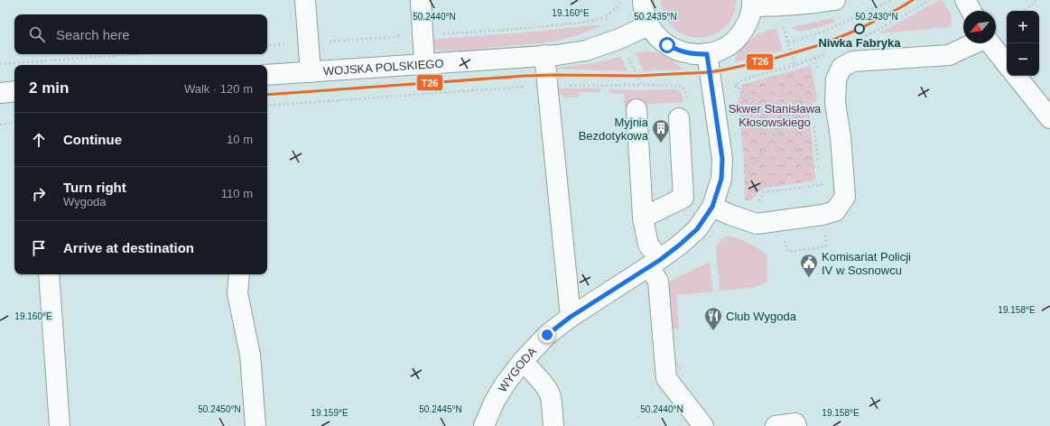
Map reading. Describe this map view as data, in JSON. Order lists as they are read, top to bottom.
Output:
{
  "streets": {
    "street": ["WOJSKA POLSKIEGO", "WYGODA"]
  },
  "parks": ["Skwer Stanisława Kłosowskiego"],
  "places": {
    "other": ["Niwka Fabryka"],
    "building": ["Myjnia Bezdotykowa"],
    "public building": ["Komisariat Policji IV w Sosnowcu"],
    "restaurant": ["Club Wygoda"]
  },
  "lines": ["transit line T26"],
  "north": "bottom left",
  "page": {
    "map_buttons": ["+", "−"],
    "search": "Search here",
    "heading": ["2 min", "Walk · 120 m"],
    "list": [
      ["Continue", "10 m"],
      ["Turn right", "Wygoda", "110 m"],
      "Arrive at destination"
    ]
  },
  "coordinates": [
    "19.160°E",
    "50.2440°N",
    "50.2435°N",
    "50.2430°N",
    "19.158°E",
    "50.2450°N",
    "50.2445°N",
    "19.159°E"
  ]
}
